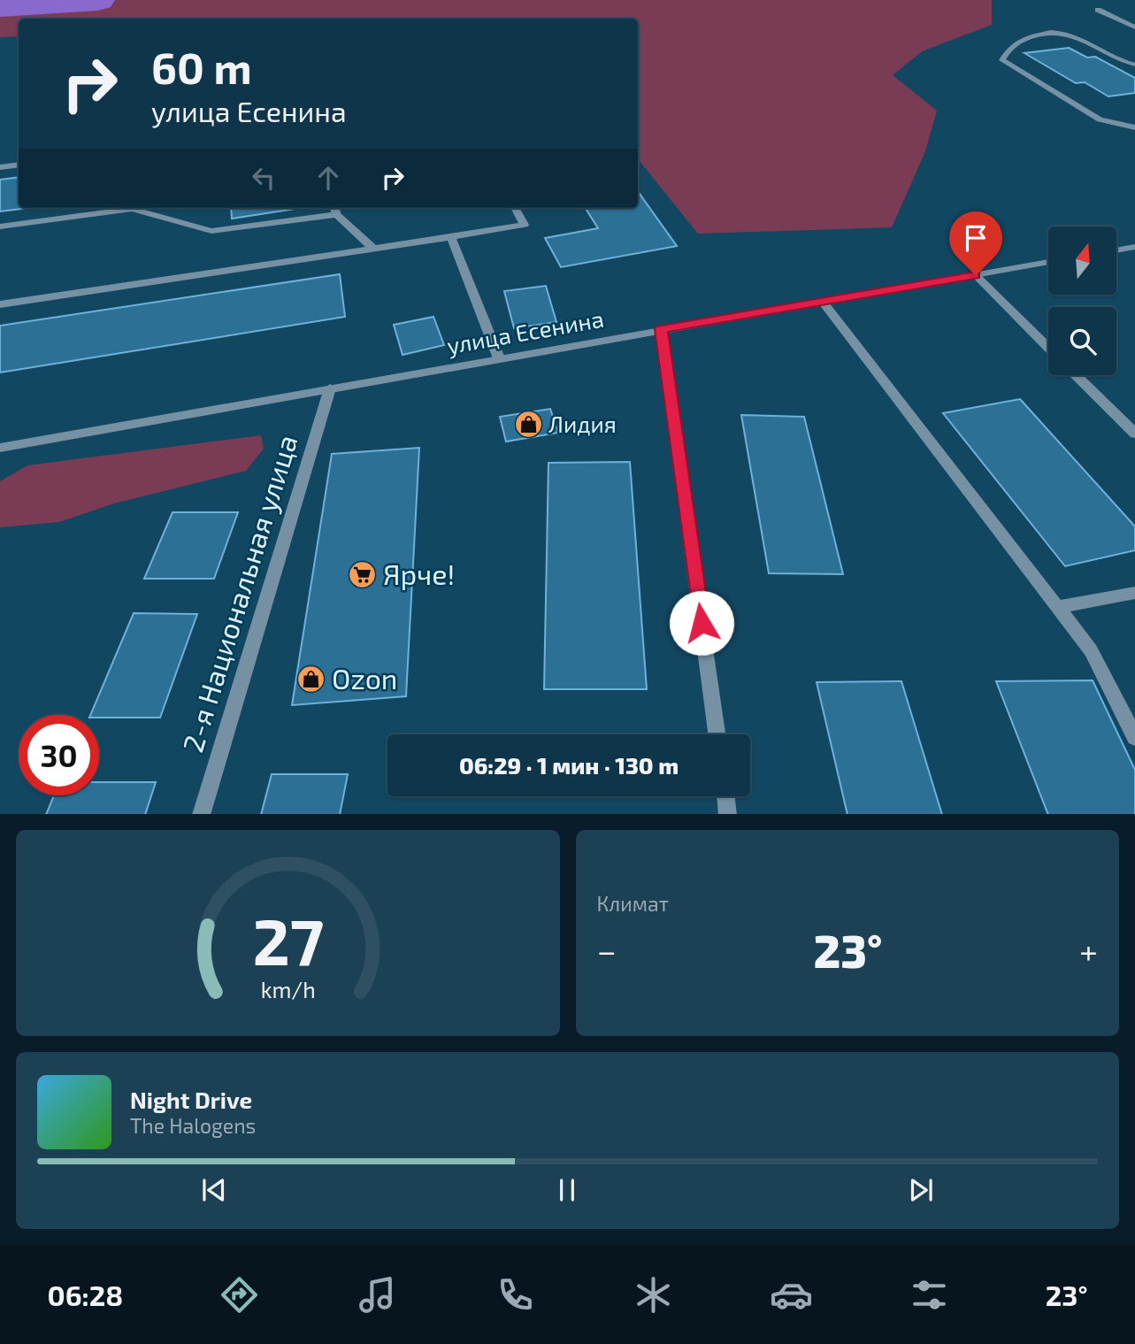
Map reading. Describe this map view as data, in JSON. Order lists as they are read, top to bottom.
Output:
{
  "streets": {
    "street": ["улица Есенина", "2-я Национальная улица"]
  },
  "crossings": [
    ["улица Есенина", "2-я Национальная улица"]
  ],
  "places": {
    "shop": ["Лидия", "Ozon"],
    "supermarket": ["Ярче!"]
  },
  "north": "top",
  "page": {
    "turn": ["60 m", "улица Есенина"],
    "limit": "30",
    "trip": "06:29 · 1 мин · 130 m",
    "tile": "Климат",
    "heat": ["−", "23°", "+"],
    "song": ["Night Drive", "The Halogens"],
    "tabs": ["06:28", "23°"],
    "gauge": ["27", "km/h"]
  }
}
